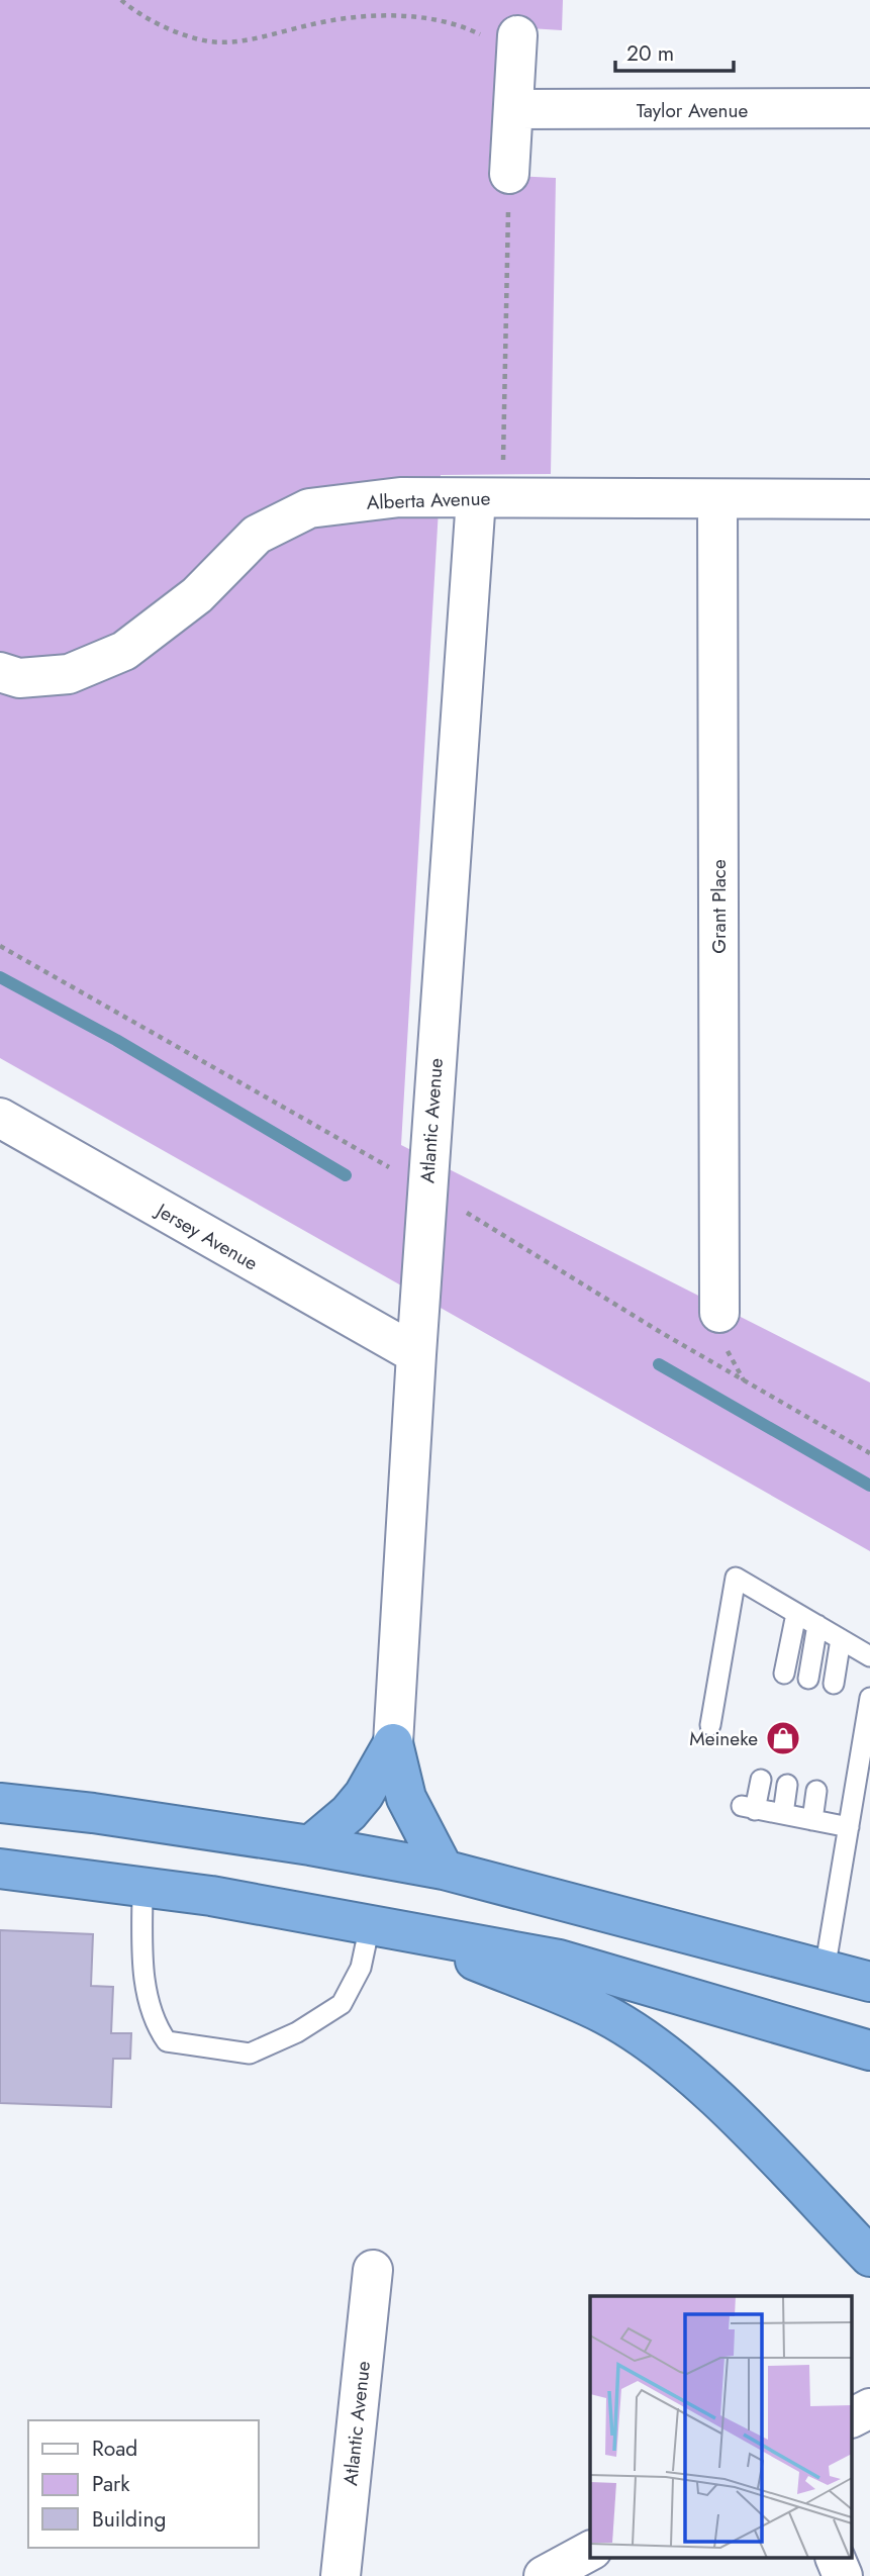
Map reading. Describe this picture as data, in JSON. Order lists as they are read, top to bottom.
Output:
{
  "streets": {
    "street": [
      "Taylor Avenue",
      "Alberta Avenue",
      "Grant Place",
      "Atlantic Avenue",
      "Jersey Avenue"
    ]
  },
  "crossings": [
    ["Alberta Avenue", "Grant Place"],
    ["Alberta Avenue", "Atlantic Avenue"],
    ["Atlantic Avenue", "Jersey Avenue"]
  ],
  "places": {
    "shop": ["Meineke"]
  },
  "legend": ["Road", "Park", "Building"],
  "scale_bar": "20 m"
}
